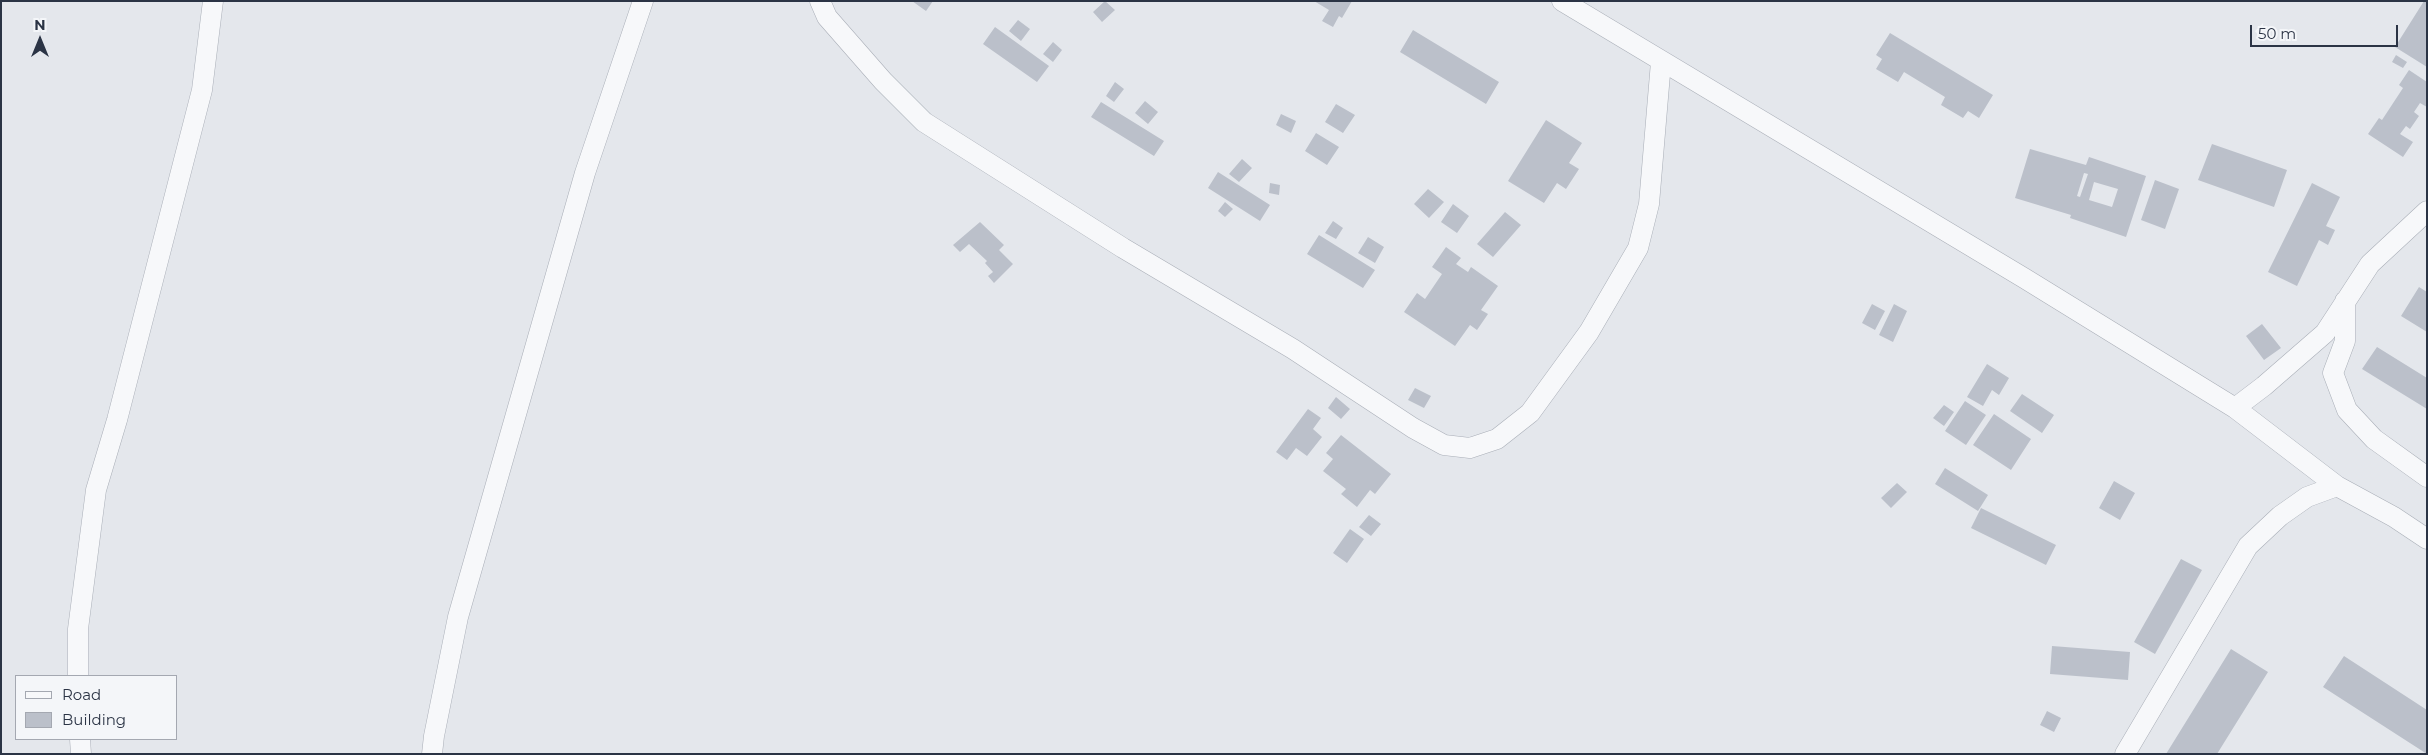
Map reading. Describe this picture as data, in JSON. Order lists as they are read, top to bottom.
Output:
{
  "legend": ["Road", "Building"],
  "scale_bar": "50 m",
  "north": "top"
}
